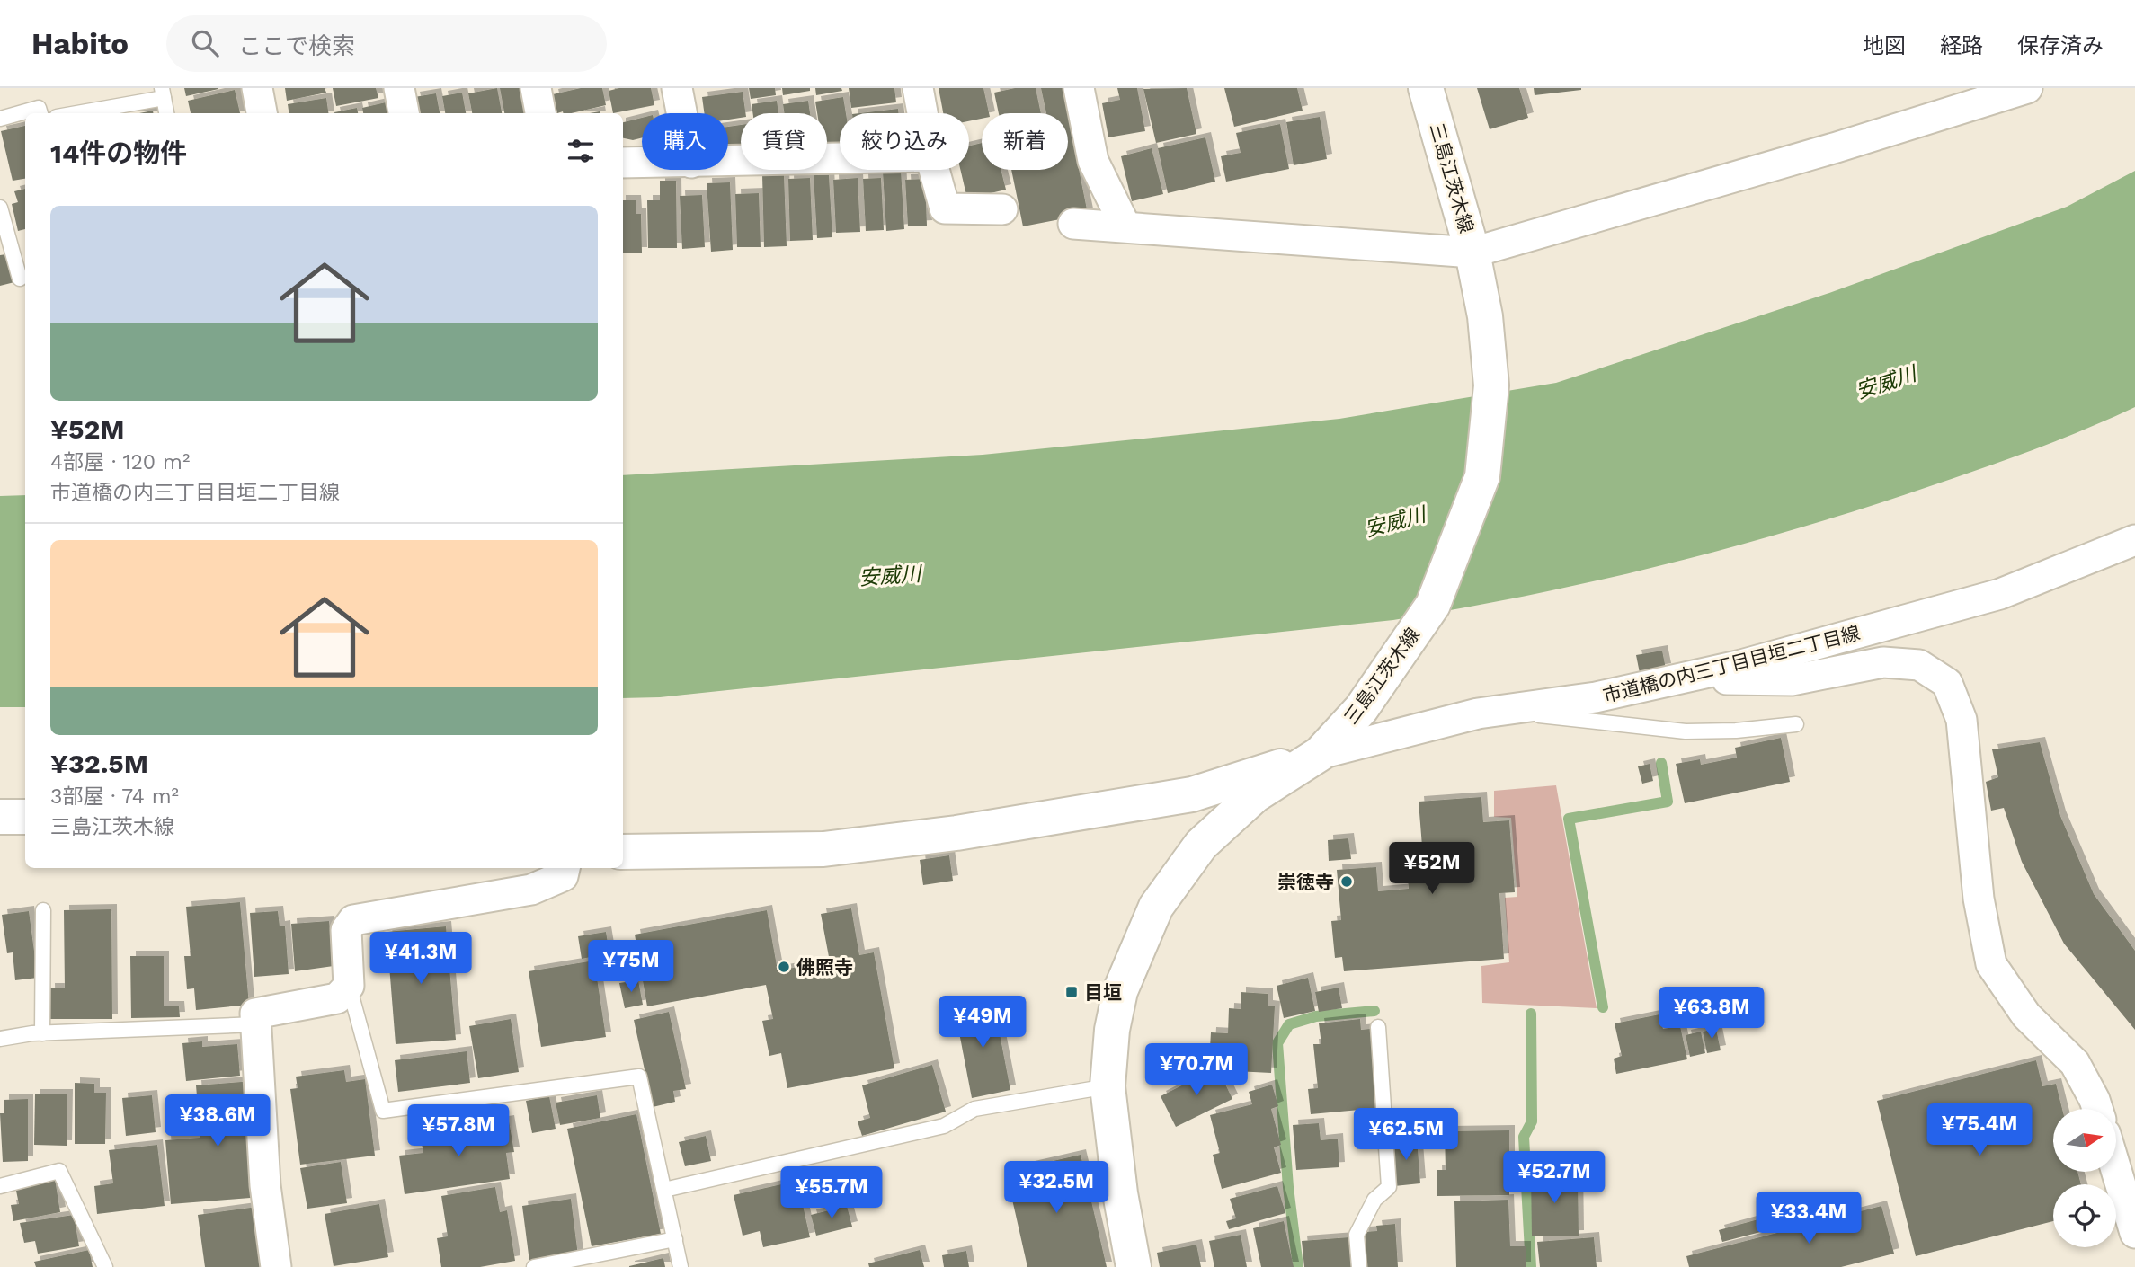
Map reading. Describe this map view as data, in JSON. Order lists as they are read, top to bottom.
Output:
{
  "streets": {
    "main road": ["三島江茨木線"],
    "street": ["市道橋の内三丁目目垣二丁目線"]
  },
  "crossings": [
    ["三島江茨木線", "市道橋の内三丁目目垣二丁目線"]
  ],
  "water": ["安威川"],
  "places": {
    "other": ["崇徳寺", "佛照寺"],
    "transit": ["目垣"]
  },
  "north": "right",
  "page": {
    "header": "Habito",
    "search": "ここで検索",
    "nav": ["地図", "経路", "保存済み"],
    "chip": [
      "購入",
      "賃貸",
      "絞り込み",
      "新着"
    ],
    "heading": "14件の物件",
    "list": [
      {
        "name": "¥52M",
        "note": "4部屋 · 120 m² · 市道橋の内三丁目目垣二丁目線"
      },
      {
        "name": "¥32.5M",
        "note": "3部屋 · 74 m² · 三島江茨木線"
      }
    ],
    "price": [
      "¥52M",
      "¥41.3M",
      "¥75M",
      "¥63.8M",
      "¥49M",
      "¥70.7M",
      "¥38.6M",
      "¥75.4M",
      "¥57.8M",
      "¥62.5M",
      "¥52.7M",
      "¥32.5M",
      "¥55.7M",
      "¥33.4M"
    ]
  }
}
